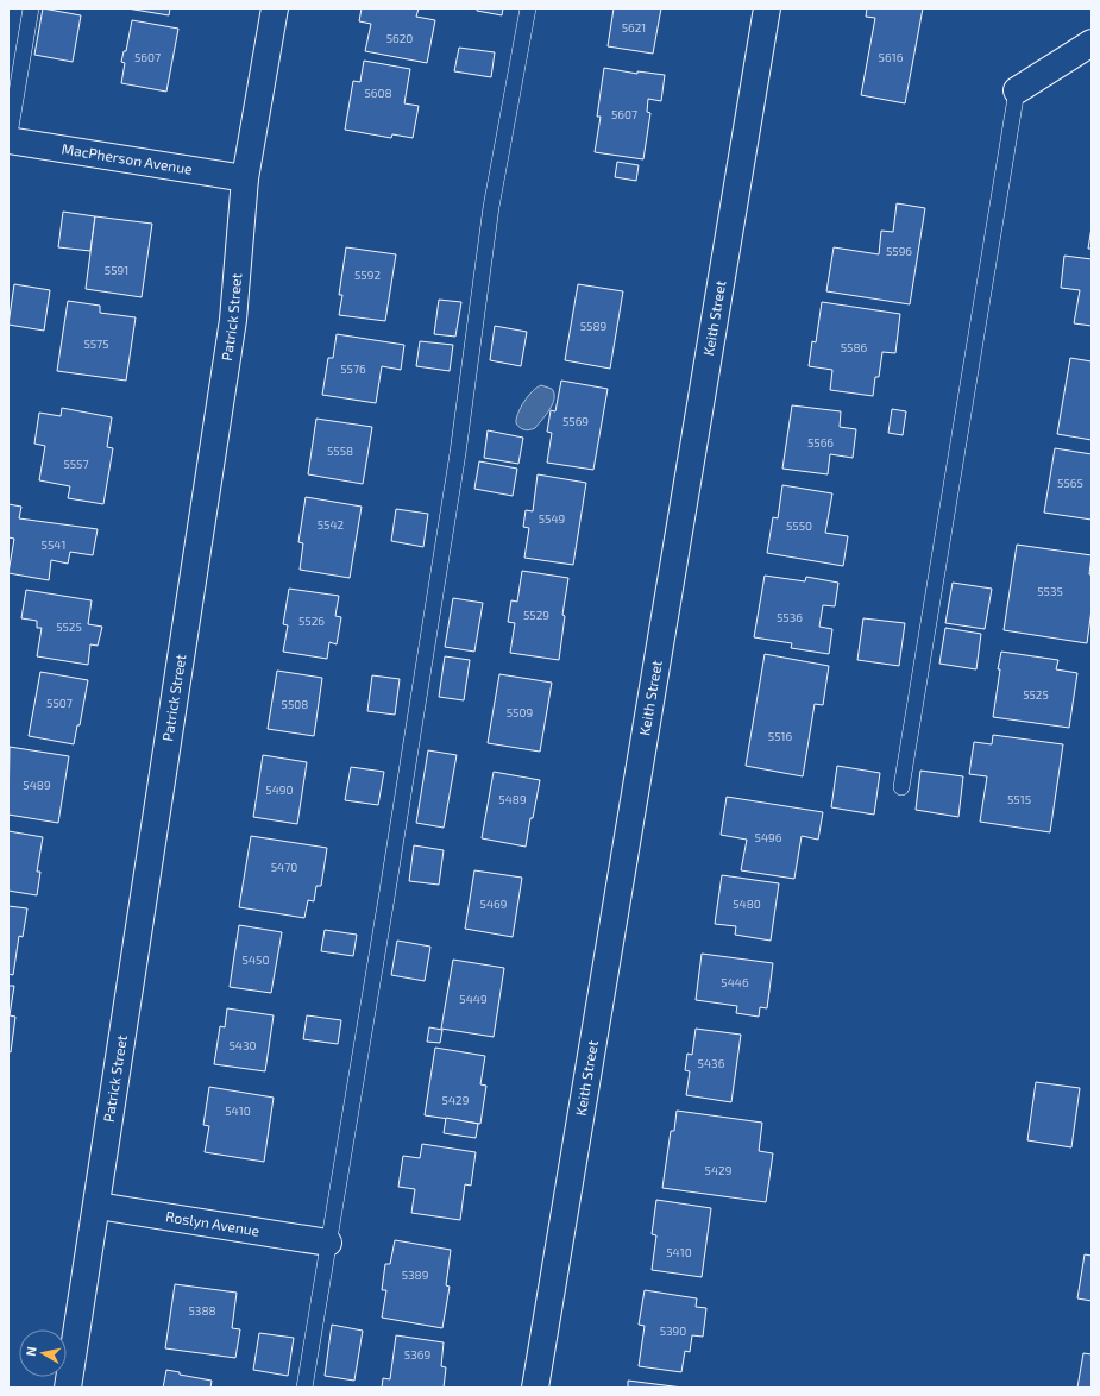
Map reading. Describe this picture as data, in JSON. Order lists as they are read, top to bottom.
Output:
{
  "streets": {
    "street": [
      "MacPherson Avenue",
      "Patrick Street",
      "Keith Street",
      "Roslyn Avenue"
    ]
  },
  "crossings": [
    ["MacPherson Avenue", "Patrick Street"],
    ["Patrick Street", "Roslyn Avenue"]
  ],
  "house_numbers": [
    "5621",
    "5620",
    "5607",
    "5616",
    "5608",
    "5607",
    "5596",
    "5591",
    "5592",
    "5589",
    "5575",
    "5586",
    "5576",
    "5569",
    "5566",
    "5558",
    "5557",
    "5565",
    "5549",
    "5542",
    "5550",
    "5541",
    "5535",
    "5529",
    "5536",
    "5526",
    "5525",
    "5525",
    "5507",
    "5508",
    "5509",
    "5516",
    "5489",
    "5490",
    "5489",
    "5515",
    "5496",
    "5470",
    "5469",
    "5480",
    "5450",
    "5446",
    "5449",
    "5430",
    "5436",
    "5429",
    "5410",
    "5429",
    "5410",
    "5389",
    "5388",
    "5390",
    "5369"
  ],
  "north": "left"
}
